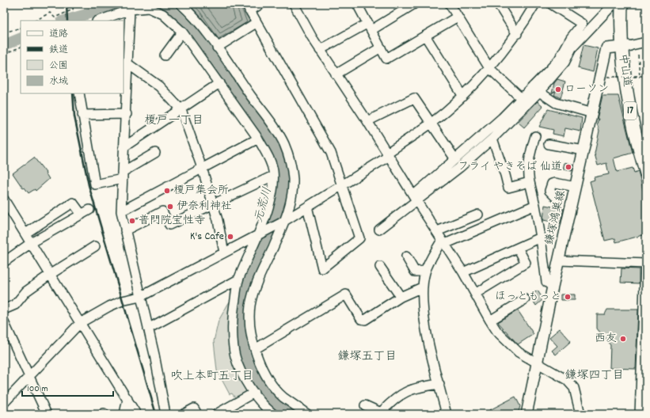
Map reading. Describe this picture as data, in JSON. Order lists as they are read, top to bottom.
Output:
{
  "streets": {
    "highway": ["中山道", "17"],
    "main road": ["鎌塚鴻巣線"]
  },
  "crossings": [
    ["中山道", "鎌塚鴻巣線"]
  ],
  "districts": [
    "榎戸一丁目",
    "鎌塚五丁目",
    "鎌塚四丁目",
    "吹上本町五丁目"
  ],
  "water": ["元荒川"],
  "places": [
    "ローソン",
    "フライ やきそば 仙道",
    "榎戸集会所",
    "伊奈利神社",
    "普門院宝性寺",
    "K's Cafe",
    "ほっともっと",
    "西友"
  ],
  "legend": [
    "道路",
    "鉄道",
    "公園",
    "水域"
  ],
  "scale_bar": "100 m"
}
